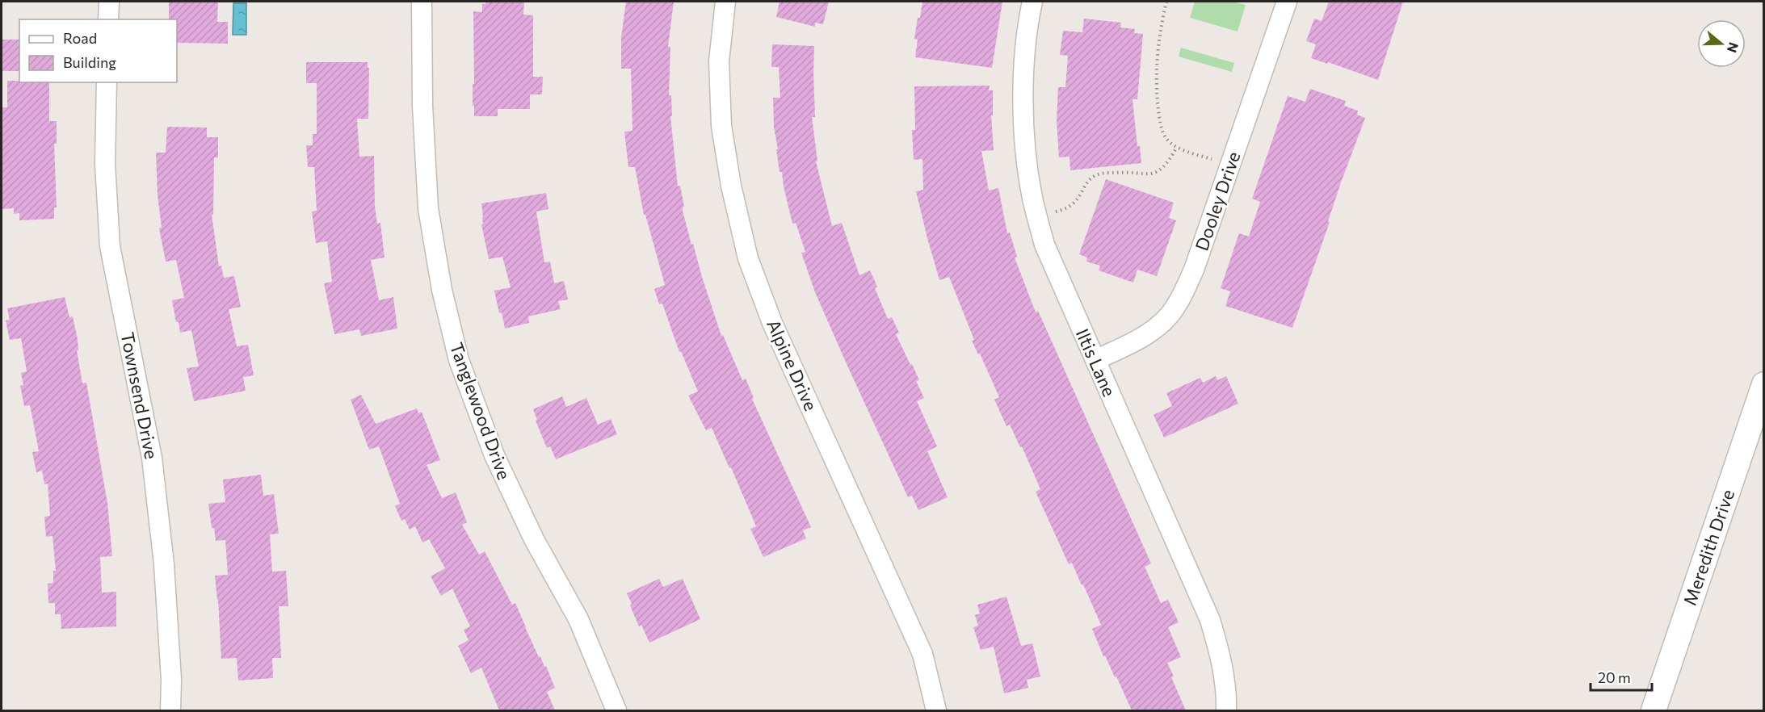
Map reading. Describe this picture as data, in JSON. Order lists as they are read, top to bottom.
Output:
{
  "streets": {
    "street": [
      "Dooley Drive",
      "Iltis Lane",
      "Alpine Drive",
      "Townsend Drive",
      "Tanglewood Drive",
      "Meredith Drive"
    ]
  },
  "crossings": [
    ["Dooley Drive", "Iltis Lane"]
  ],
  "legend": ["Road", "Building"],
  "scale_bar": "20 m",
  "north": "right"
}
